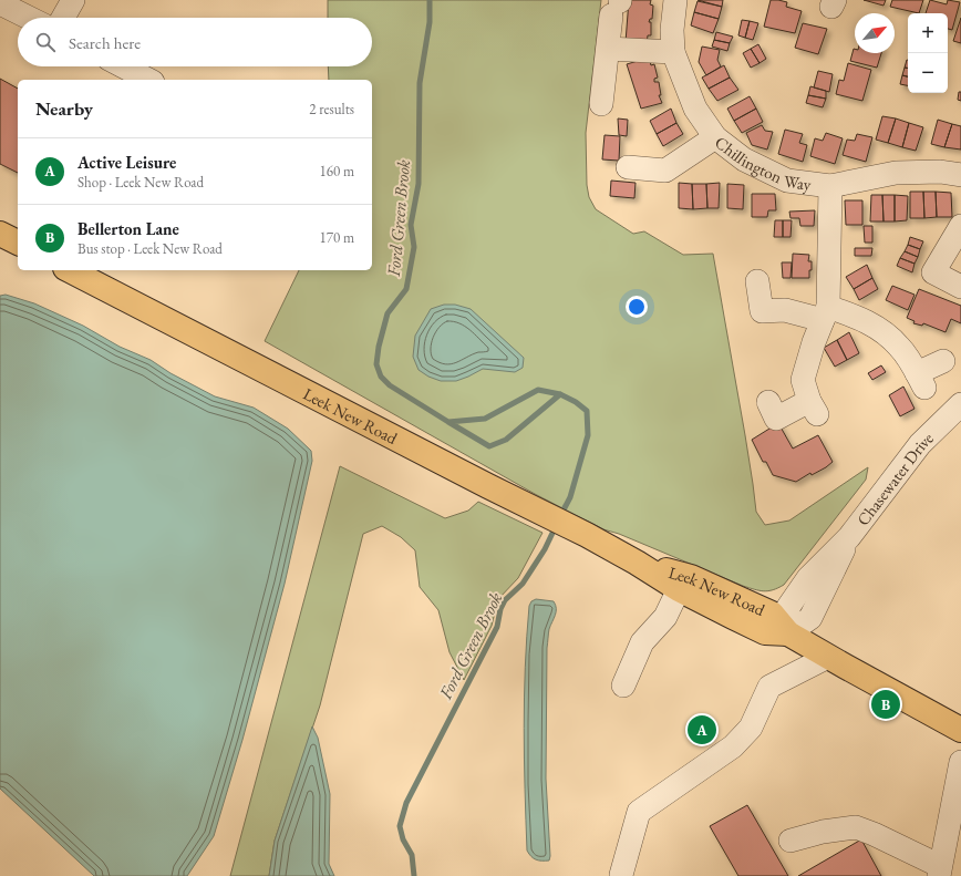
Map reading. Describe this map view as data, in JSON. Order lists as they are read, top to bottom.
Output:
{
  "streets": {
    "highway": ["Leek New Road"],
    "street": ["Chillington Way", "Chasewater Drive"]
  },
  "crossings": [
    ["Leek New Road", "Chasewater Drive"]
  ],
  "water": ["Ford Green Brook"],
  "north": "top right",
  "page": {
    "map_buttons": ["+", "−"],
    "search": "Search here",
    "heading": ["Nearby", "2 results"],
    "list": [
      {
        "mark": "A",
        "name": "Active Leisure",
        "note": "Shop · Leek New Road",
        "value": "160 m"
      },
      {
        "mark": "B",
        "name": "Bellerton Lane",
        "note": "Bus stop · Leek New Road",
        "value": "170 m"
      }
    ],
    "pins": ["B", "A"]
  }
}
